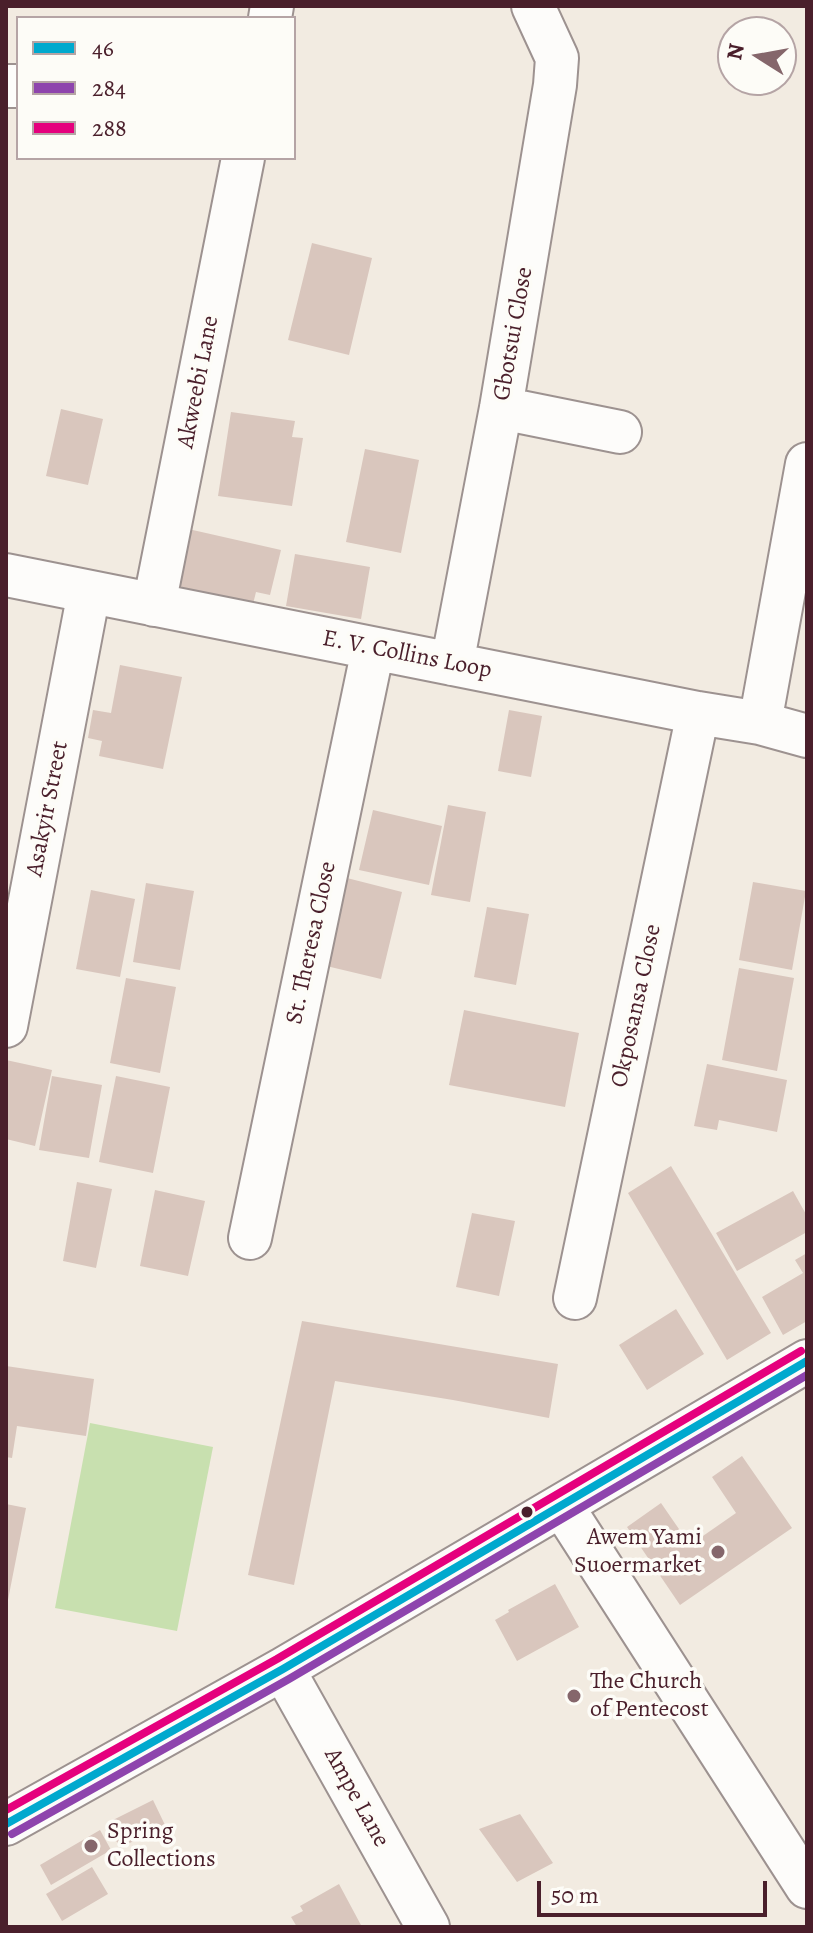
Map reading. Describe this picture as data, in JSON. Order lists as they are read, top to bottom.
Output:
{
  "streets": {
    "street": [
      "Gbotsui Close",
      "Akweebi Lane",
      "E. V. Collins Loop",
      "Asakyir Street",
      "St. Theresa Close",
      "Okposansa Close",
      "Ampe Lane"
    ]
  },
  "crossings": [
    ["Gbotsui Close", "E. V. Collins Loop"],
    ["Akweebi Lane", "E. V. Collins Loop"],
    ["E. V. Collins Loop", "Asakyir Street"],
    ["E. V. Collins Loop", "St. Theresa Close"],
    ["E. V. Collins Loop", "Okposansa Close"]
  ],
  "places": ["Awem Yami Suoermarket", "The Church of Pentecost", "Spring Collections"],
  "lines": ["transit line 288", "transit line 46", "transit line 284"],
  "legend": ["46", "284", "288"],
  "scale_bar": "50 m",
  "north": "left"
}
